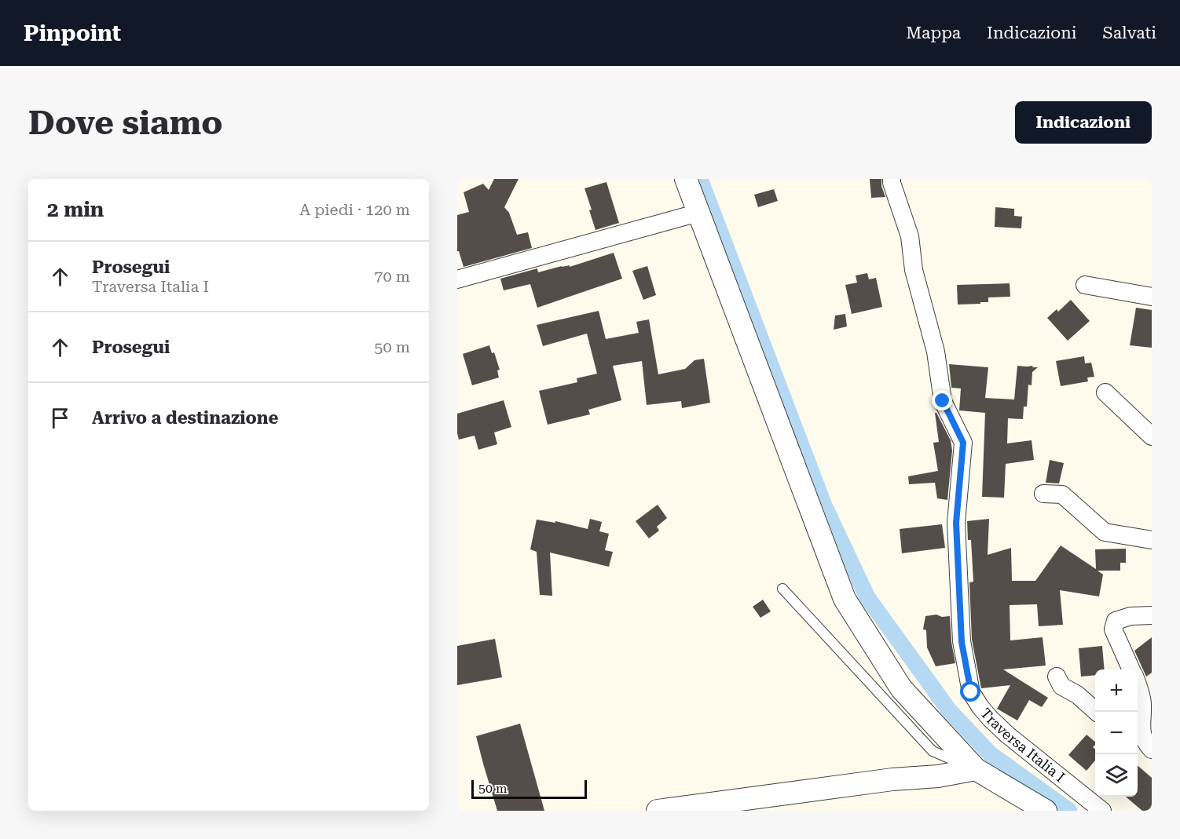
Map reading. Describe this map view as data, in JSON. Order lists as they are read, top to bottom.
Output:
{
  "streets": {
    "street": ["Traversa Italia I"]
  },
  "scale_bar": "50 m",
  "page": {
    "header": "Pinpoint",
    "nav": ["Mappa", "Indicazioni", "Salvati"],
    "buttons": "Indicazioni",
    "title": "Dove siamo",
    "heading": ["2 min", "A piedi · 120 m"],
    "list": [
      ["Prosegui", "Traversa Italia I", "70 m"],
      ["Prosegui", "50 m"],
      "Arrivo a destinazione"
    ],
    "map_buttons": ["+", "−"],
    "scale": "50 m"
  }
}
